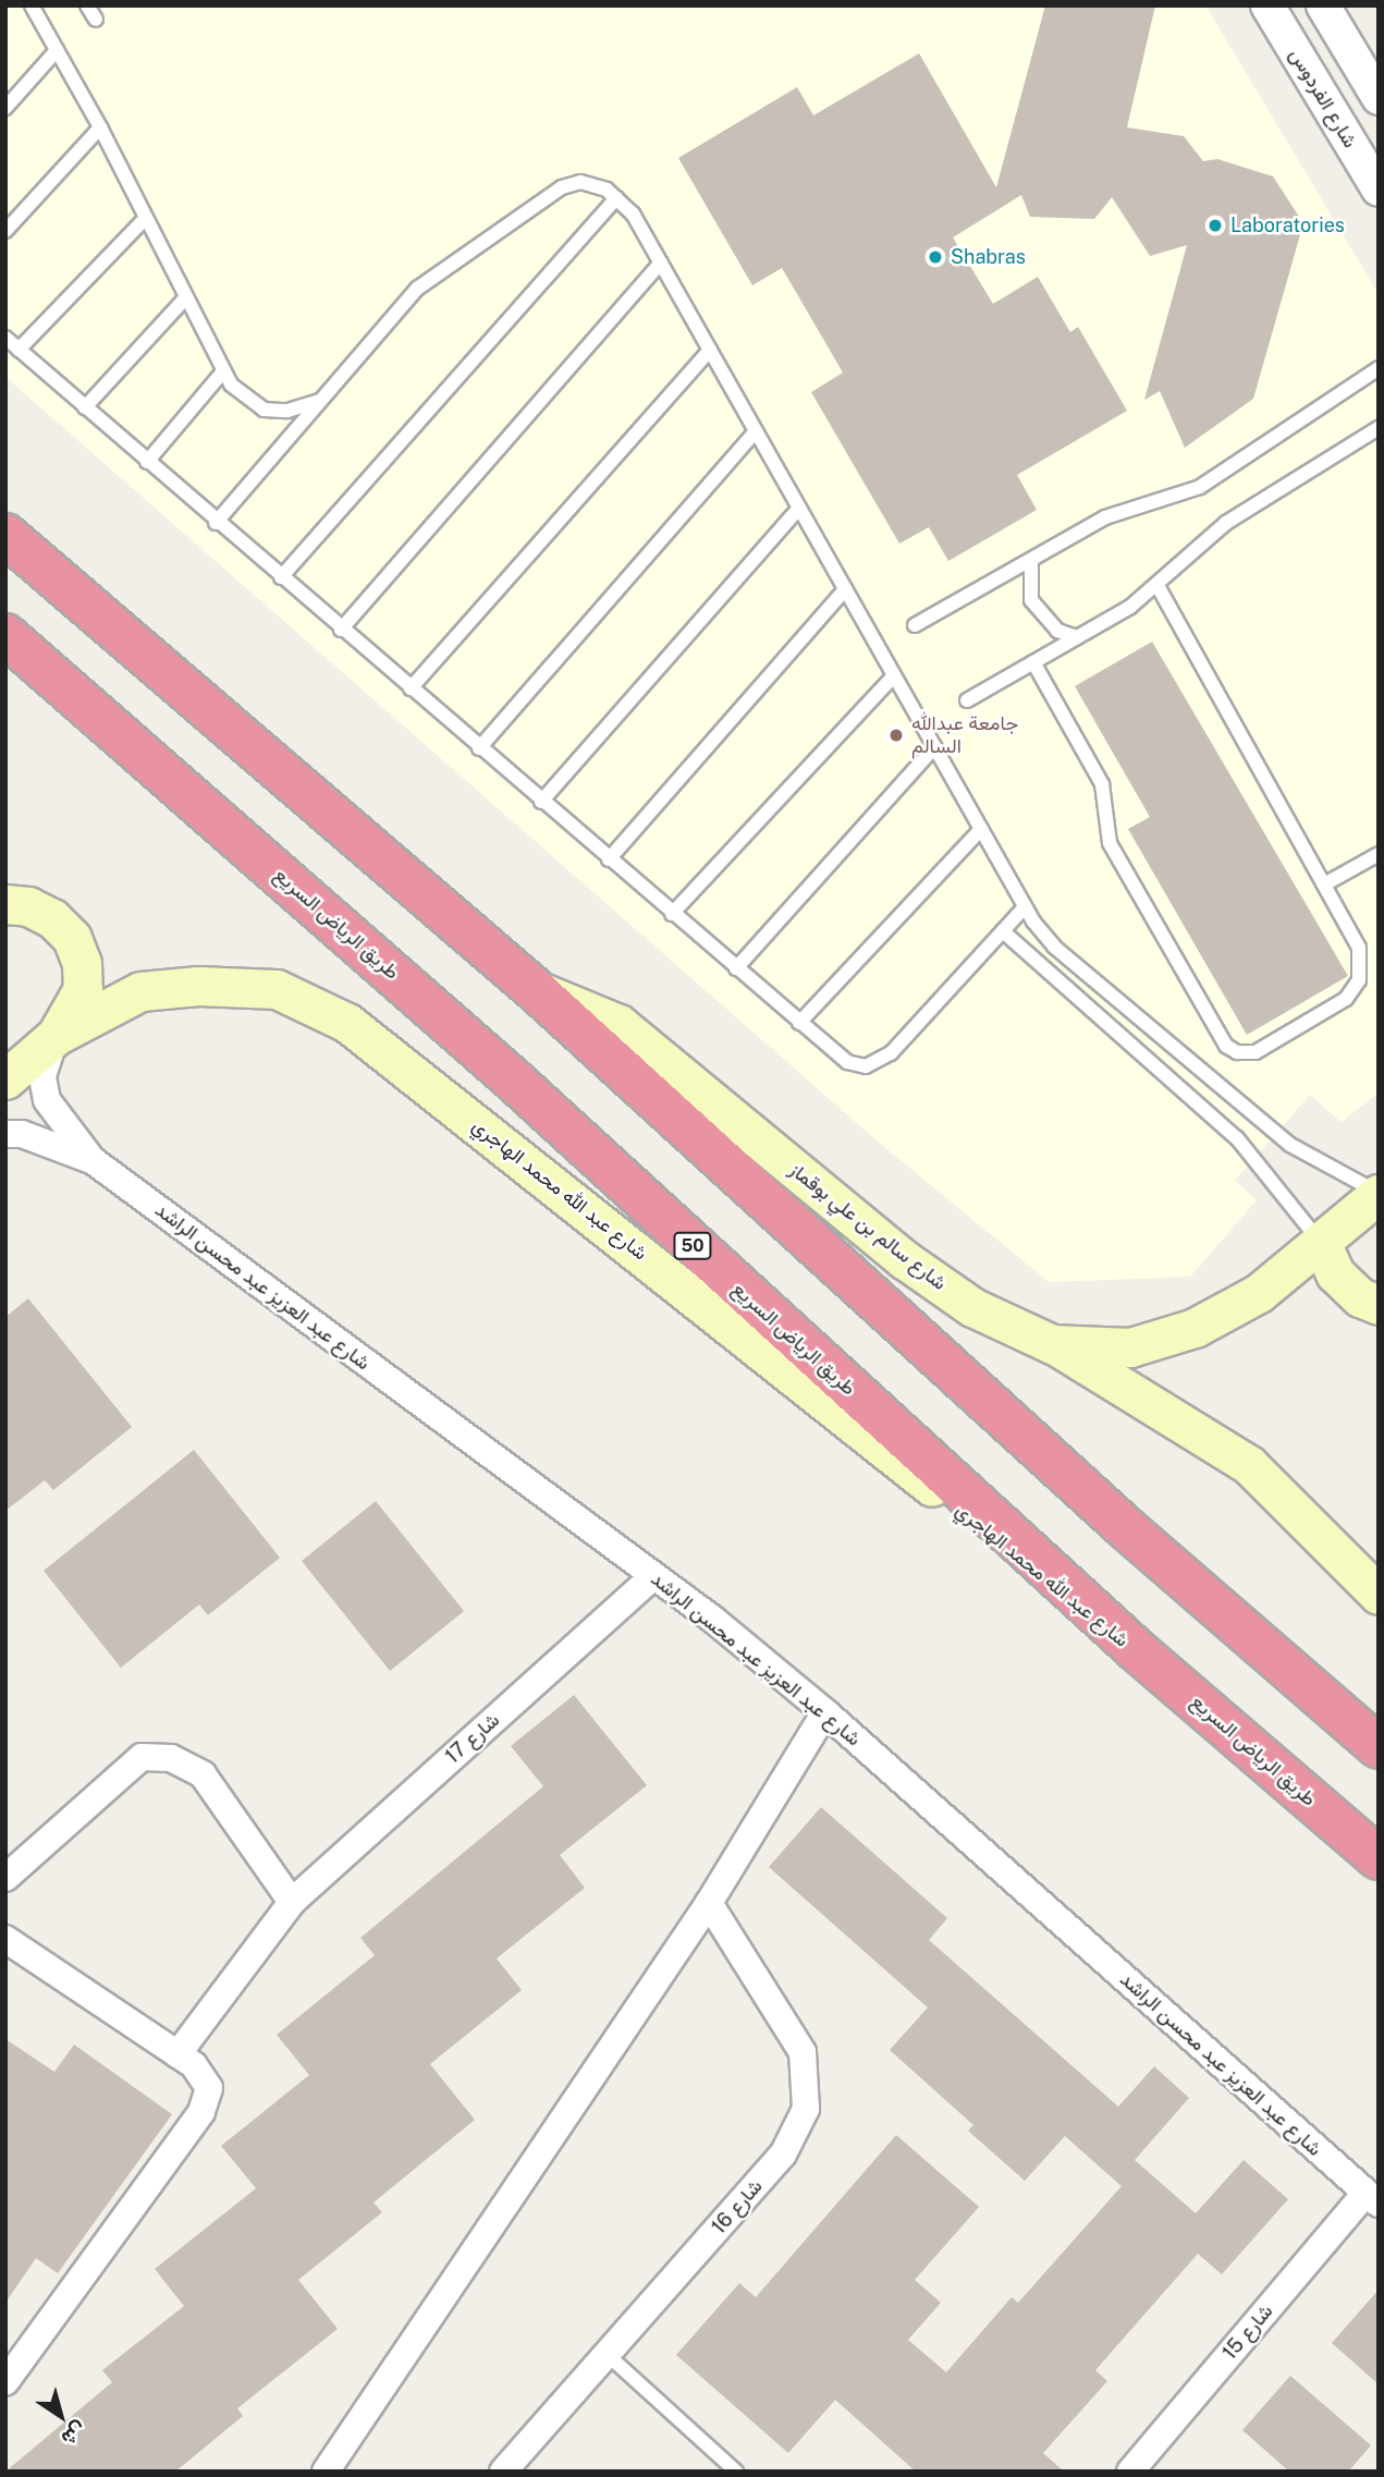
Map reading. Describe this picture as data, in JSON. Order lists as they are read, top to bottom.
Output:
{
  "streets": {
    "highway": ["طريق الرياض السريع", "50"],
    "main road": ["شارع عبد الله محمد الهاجري", "شارع سالم بن علي بوقماز"],
    "street": [
      "شارع الفردوس",
      "شارع عبد العزيز عبد محسن الراشد",
      "شارع 17",
      "شارع 16",
      "شارع 15"
    ]
  },
  "crossings": [
    ["طريق الرياض السريع", "شارع عبد الله محمد الهاجري"],
    ["شارع عبد الله محمد الهاجري", "شارع عبد العزيز عبد محسن الراشد"],
    ["شارع عبد العزيز عبد محسن الراشد", "شارع 17"],
    ["شارع عبد العزيز عبد محسن الراشد", "شارع 15"]
  ],
  "places": ["Laboratories", "Shabras", "جامعة عبدالله السالم"],
  "north": "bottom right"
}
